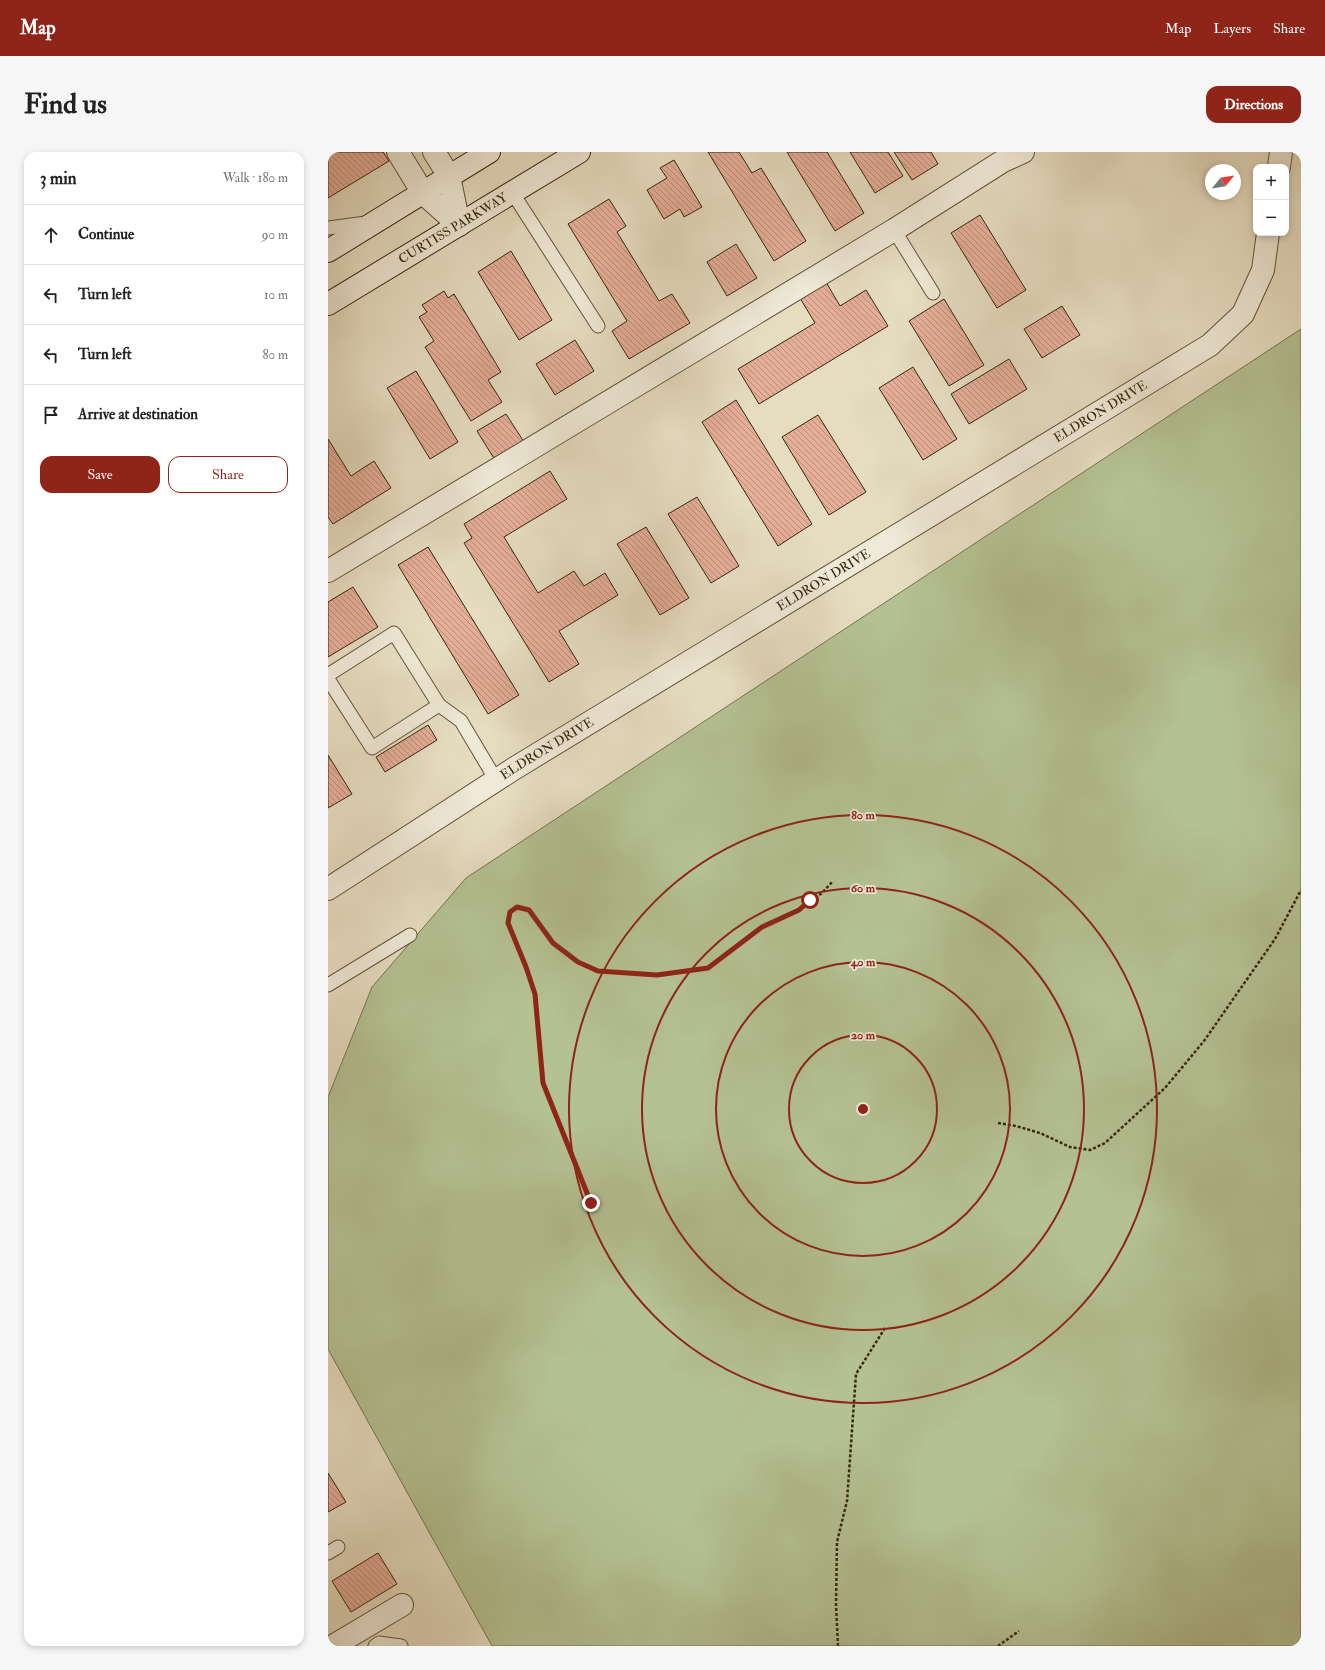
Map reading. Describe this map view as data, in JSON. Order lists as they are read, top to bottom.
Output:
{
  "streets": {
    "street": ["CURTISS PARKWAY", "ELDRON DRIVE"]
  },
  "north": "top right",
  "page": {
    "header": "Map",
    "nav": ["Map", "Layers", "Share"],
    "buttons": [
      "Directions",
      ["Save", "Share"]
    ],
    "title": "Find us",
    "heading": ["3 min", "Walk · 180 m"],
    "map_buttons": ["+", "−"],
    "list": [
      ["Continue", "90 m"],
      ["Turn left", "10 m"],
      ["Turn left", "80 m"],
      "Arrive at destination"
    ]
  },
  "rings": [
    "80 m",
    "60 m",
    "40 m",
    "20 m"
  ]
}
